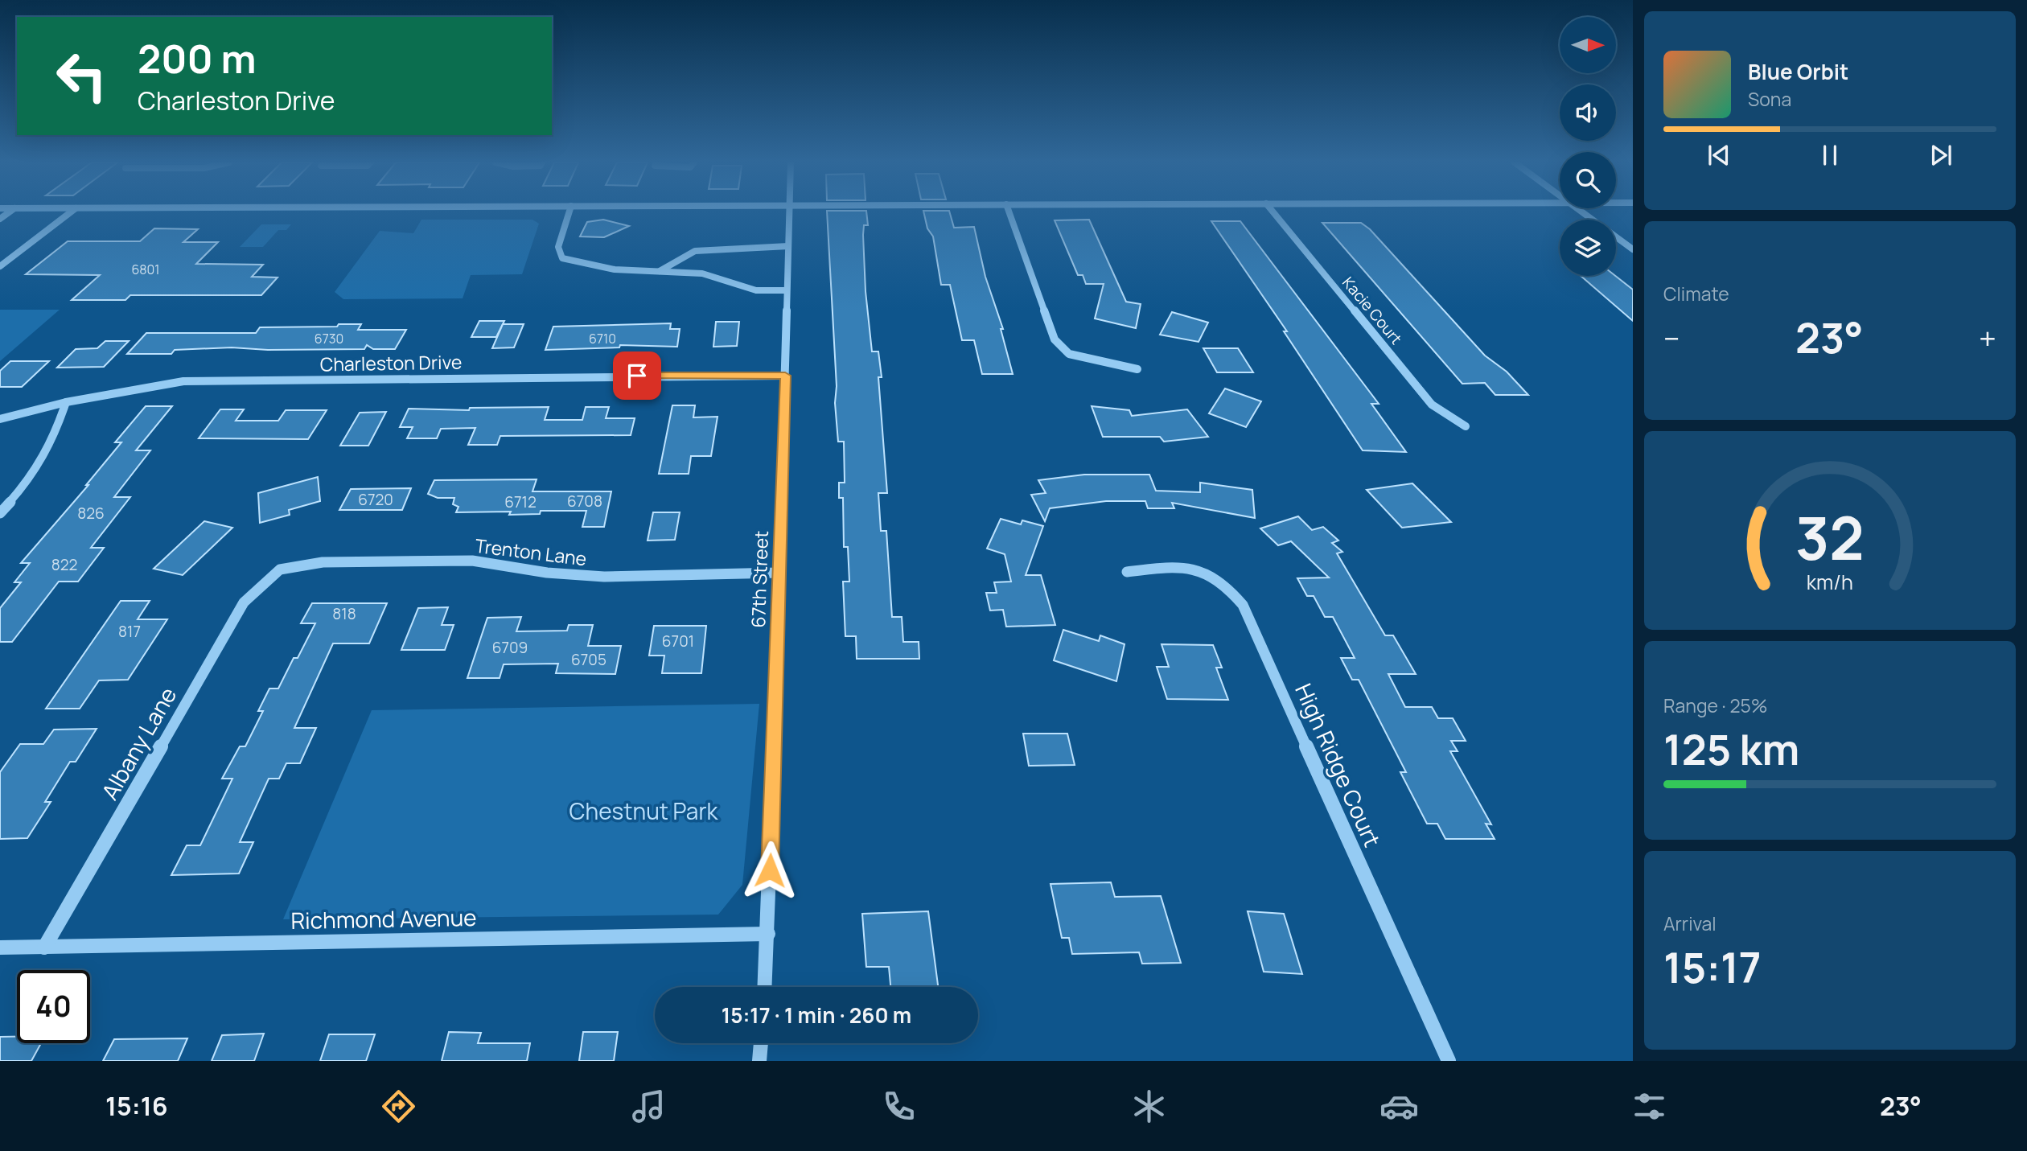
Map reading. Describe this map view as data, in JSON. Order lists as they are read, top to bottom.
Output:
{
  "streets": {
    "street": [
      "Kacie Court",
      "Charleston Drive",
      "Trenton Lane",
      "67th Street",
      "Albany Lane",
      "High Ridge Court",
      "Richmond Avenue"
    ]
  },
  "crossings": [
    ["Charleston Drive", "67th Street"],
    ["Trenton Lane", "67th Street"],
    ["Trenton Lane", "Albany Lane"],
    ["67th Street", "Richmond Avenue"],
    ["Albany Lane", "Richmond Avenue"]
  ],
  "parks": ["Chestnut Park"],
  "house_numbers": [
    "6801",
    "6730",
    "6710",
    "6720",
    "6708",
    "6712",
    "826",
    "822",
    "818",
    "817",
    "6701",
    "6709",
    "6705"
  ],
  "north": "right",
  "page": {
    "turn": ["200 m", "Charleston Drive"],
    "song": ["Blue Orbit", "Sona"],
    "tile": [
      "Climate",
      ["Range · 25%", "125 km"],
      ["Arrival", "15:17"]
    ],
    "heat": ["−", "23°", "+"],
    "limit": "40",
    "trip": "15:17 · 1 min · 260 m",
    "tabs": ["15:16", "23°"],
    "gauge": ["32", "km/h"]
  }
}
